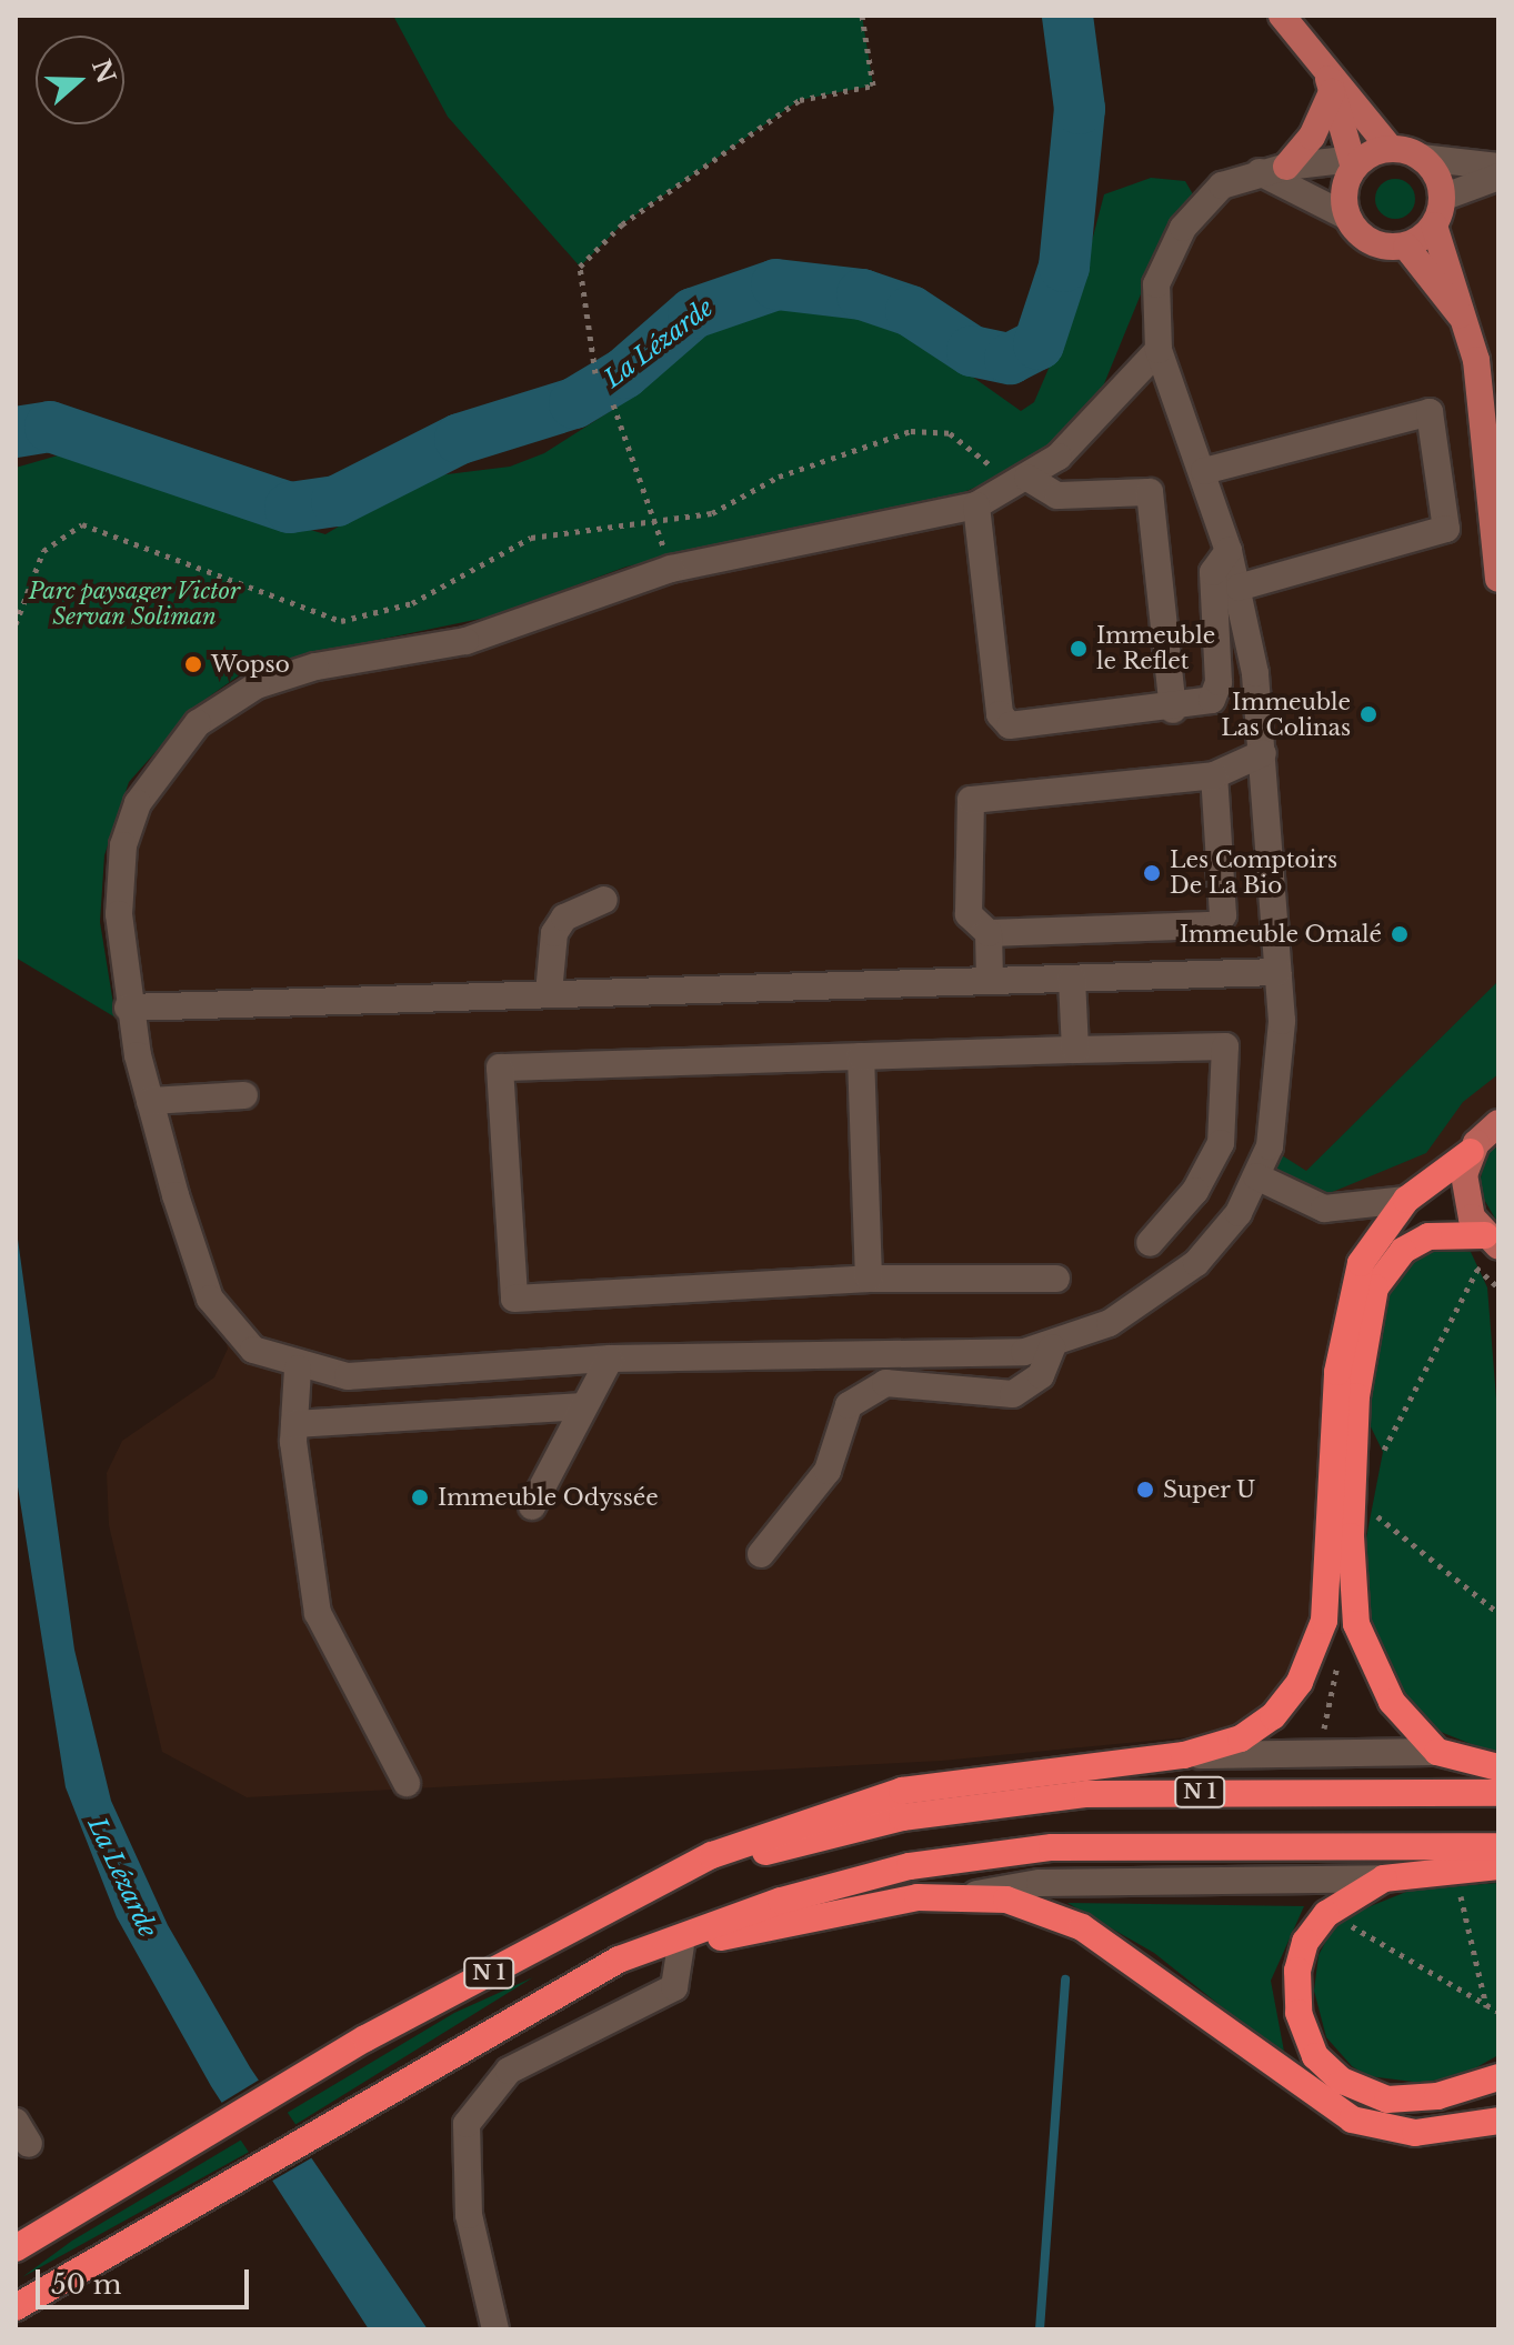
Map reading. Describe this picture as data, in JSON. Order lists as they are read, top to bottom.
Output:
{
  "streets": {
    "highway": ["N 1"]
  },
  "water": ["La Lézarde"],
  "parks": ["Parc paysager Victor Servan Soliman"],
  "places": [
    "Immeuble le Reflet",
    "Wopso",
    "Immeuble Las Colinas",
    "Les Comptoirs De La Bio",
    "Immeuble Omalé",
    "Super U",
    "Immeuble Odyssée"
  ],
  "scale_bar": "50 m",
  "north": "right"
}
